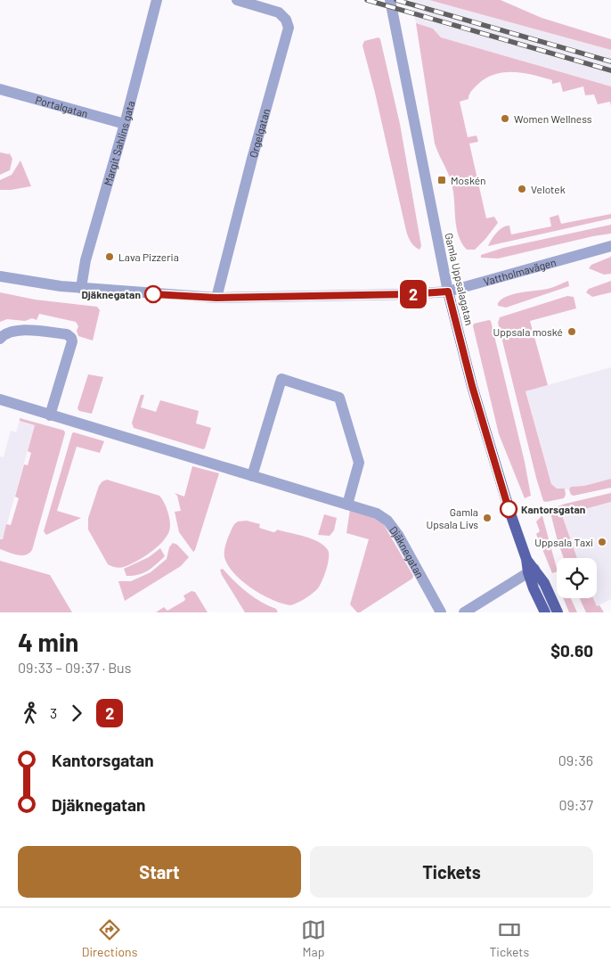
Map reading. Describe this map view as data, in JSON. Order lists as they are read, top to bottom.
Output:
{
  "streets": {
    "main road": ["Gamla Uppsalagatan"],
    "street": [
      "Portalgatan",
      "Orgelgatan",
      "Margit Sahlins gata",
      "Vattholmavägen",
      "Djäknegatan"
    ]
  },
  "crossings": [
    ["Portalgatan", "Margit Sahlins gata"],
    ["Orgelgatan", "Vattholmavägen"],
    ["Margit Sahlins gata", "Vattholmavägen"],
    ["Vattholmavägen", "Gamla Uppsalagatan"]
  ],
  "places": {
    "other": [
      "Women Wellness",
      "Velotek",
      "Lava Pizzeria",
      "Djäknegatan",
      "Uppsala moské",
      "Kantorsgatan",
      "Gamla Upsala Livs",
      "Uppsala Taxi"
    ],
    "transit": ["Moskén"]
  },
  "lines": ["bus line 2"],
  "page": {
    "on_map": "2",
    "heading": ["4 min", "09:33 – 09:37 · Bus", "$0.60"],
    "legs": ["3", "2"],
    "list": [
      {
        "name": "Kantorsgatan",
        "value": "09:36"
      },
      {
        "name": "Djäknegatan",
        "value": "09:37"
      }
    ],
    "buttons": ["Start", "Tickets"],
    "tabs": ["Directions", "Map", "Tickets"]
  }
}
